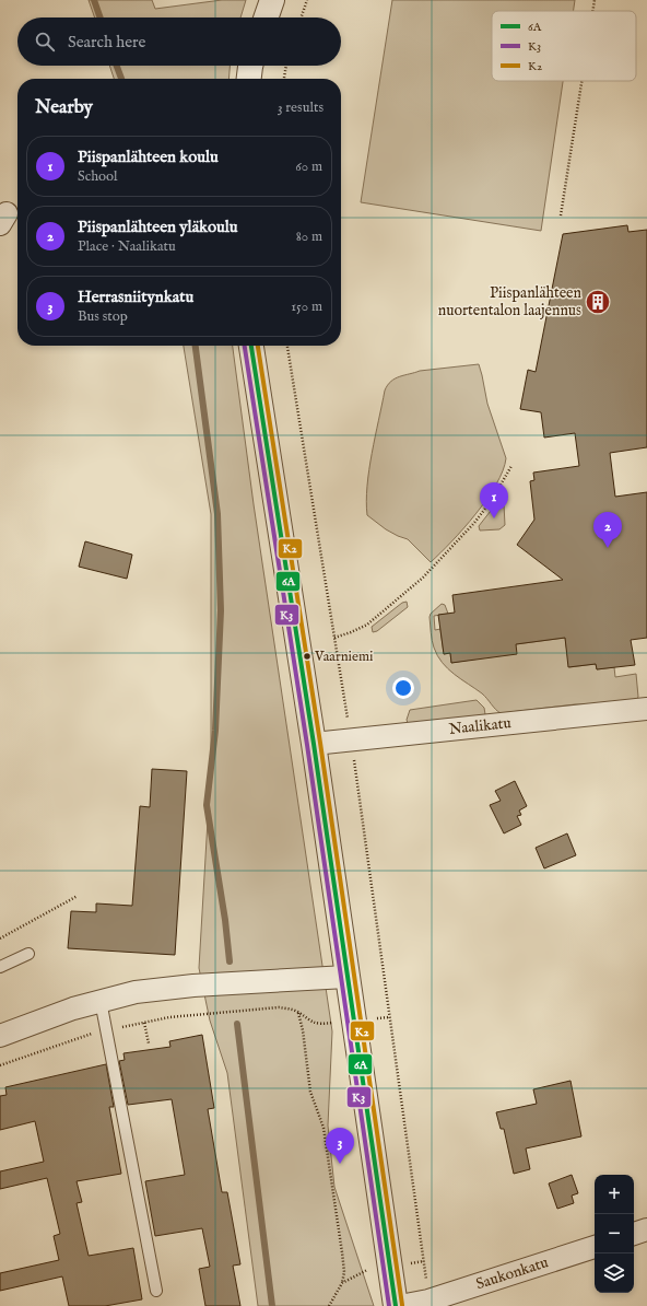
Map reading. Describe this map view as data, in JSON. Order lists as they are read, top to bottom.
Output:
{
  "streets": {
    "street": ["Naalikatu", "Saukonkatu"]
  },
  "places": {
    "building": ["Piispanlähteen nuortentalon laajennus"],
    "other": ["Vaarniemi"]
  },
  "lines": ["transit line 6A", "transit line K3", "transit line K2"],
  "legend": ["6A", "K3", "K2"],
  "page": {
    "search": "Search here",
    "heading": ["Nearby", "3 results"],
    "list": [
      {
        "mark": "1",
        "name": "Piispanlähteen koulu",
        "note": "School",
        "value": "60 m"
      },
      {
        "mark": "2",
        "name": "Piispanlähteen yläkoulu",
        "note": "Place · Naalikatu",
        "value": "80 m"
      },
      {
        "mark": "3",
        "name": "Herrasniitynkatu",
        "note": "Bus stop",
        "value": "150 m"
      }
    ],
    "pins": ["1", "2", "3"],
    "map_buttons": ["+", "−"]
  }
}
